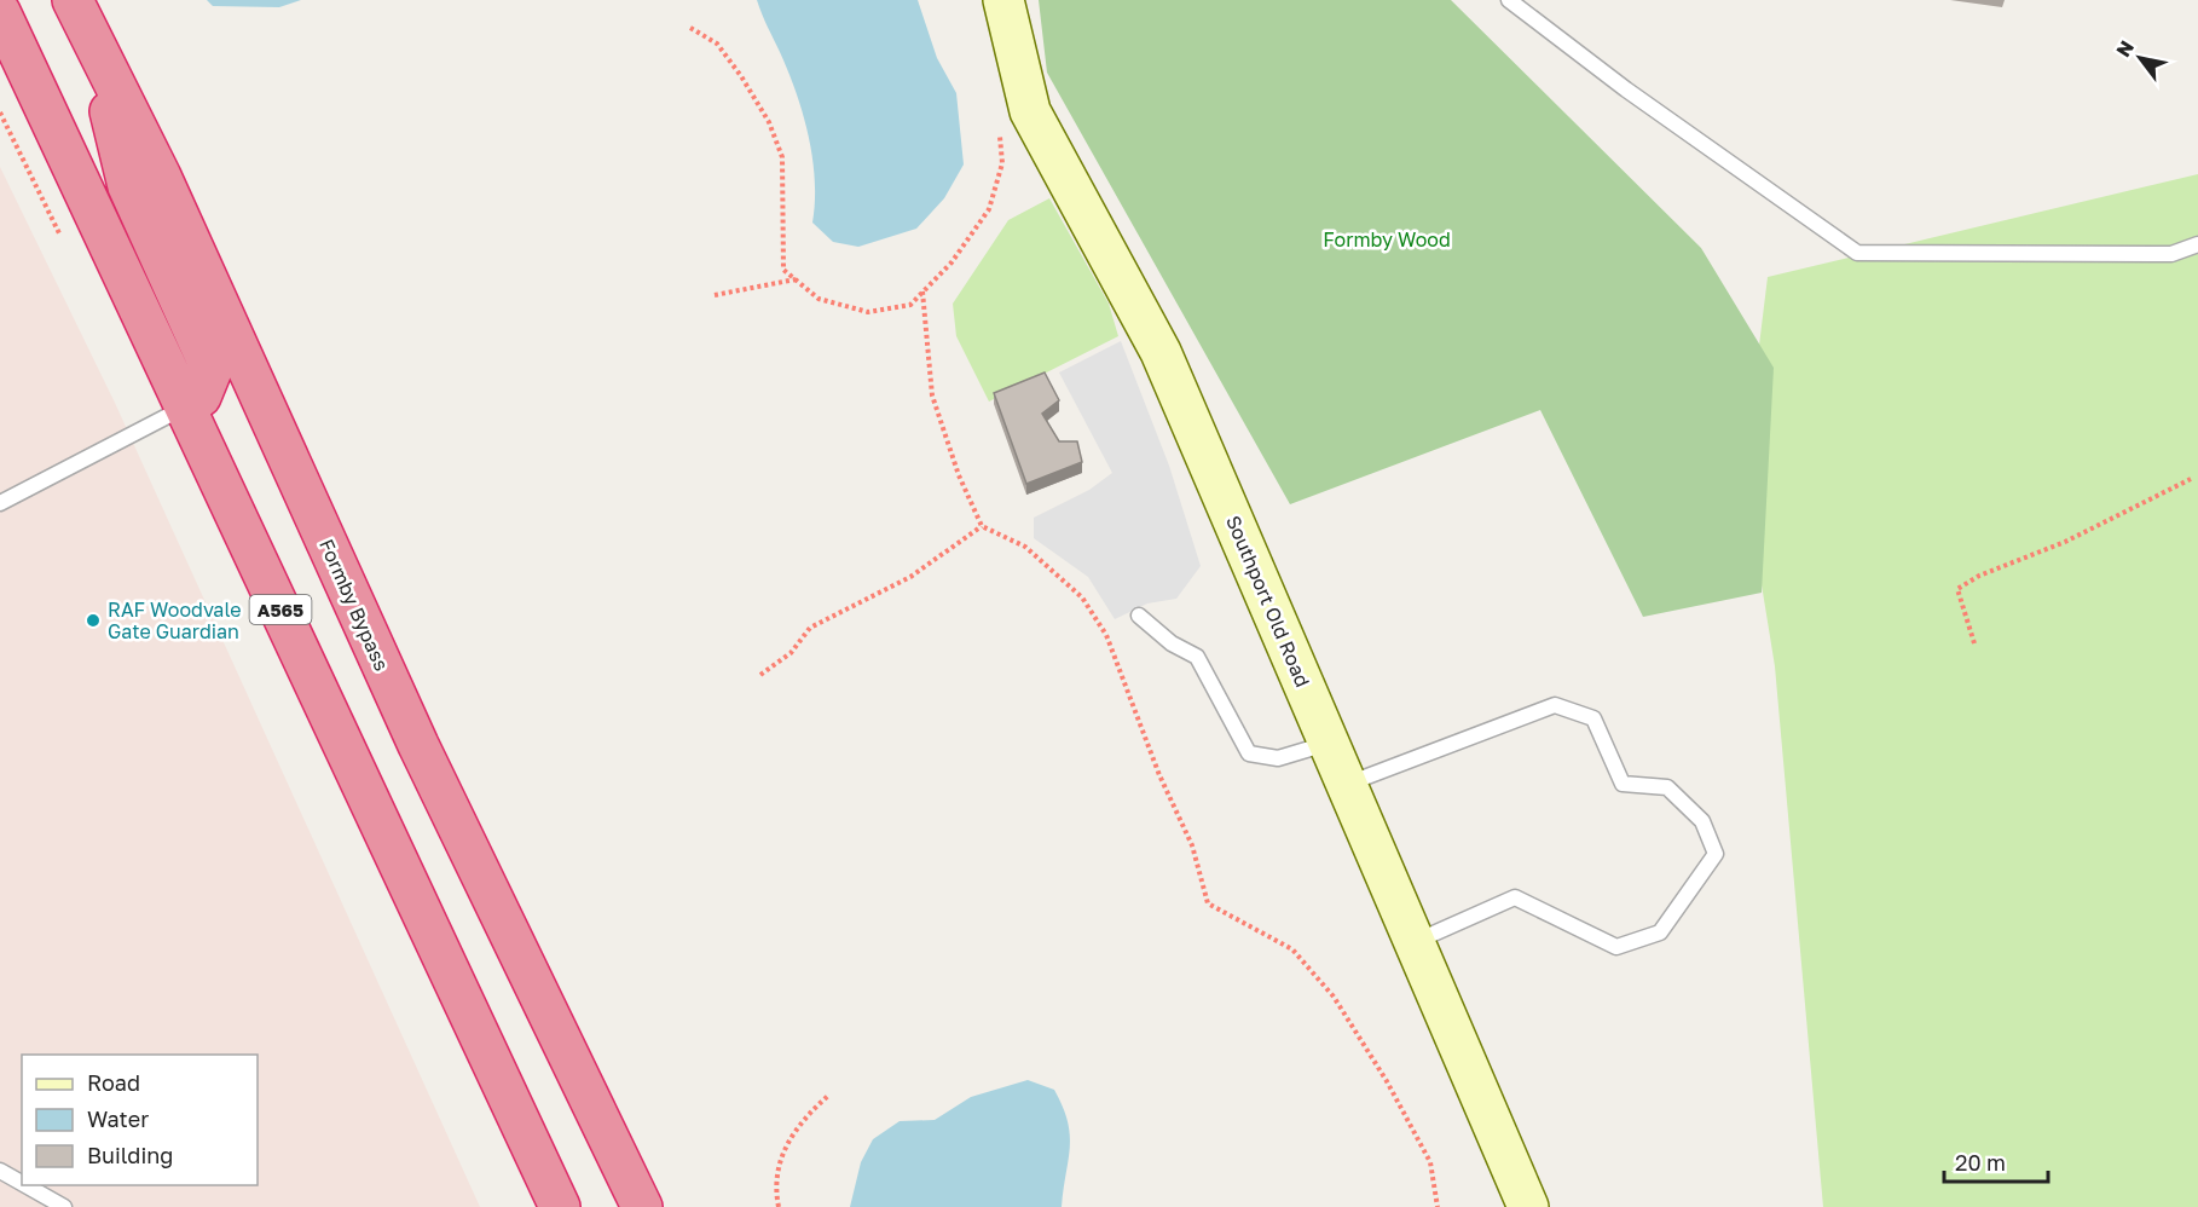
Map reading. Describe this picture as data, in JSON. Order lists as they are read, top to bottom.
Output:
{
  "streets": {
    "highway": ["Formby Bypass", "A565"],
    "street": ["Southport Old Road"]
  },
  "parks": ["Formby Wood"],
  "places": ["RAF Woodvale Gate Guardian"],
  "legend": ["Road", "Water", "Building"],
  "scale_bar": "20 m",
  "north": "top left"
}
